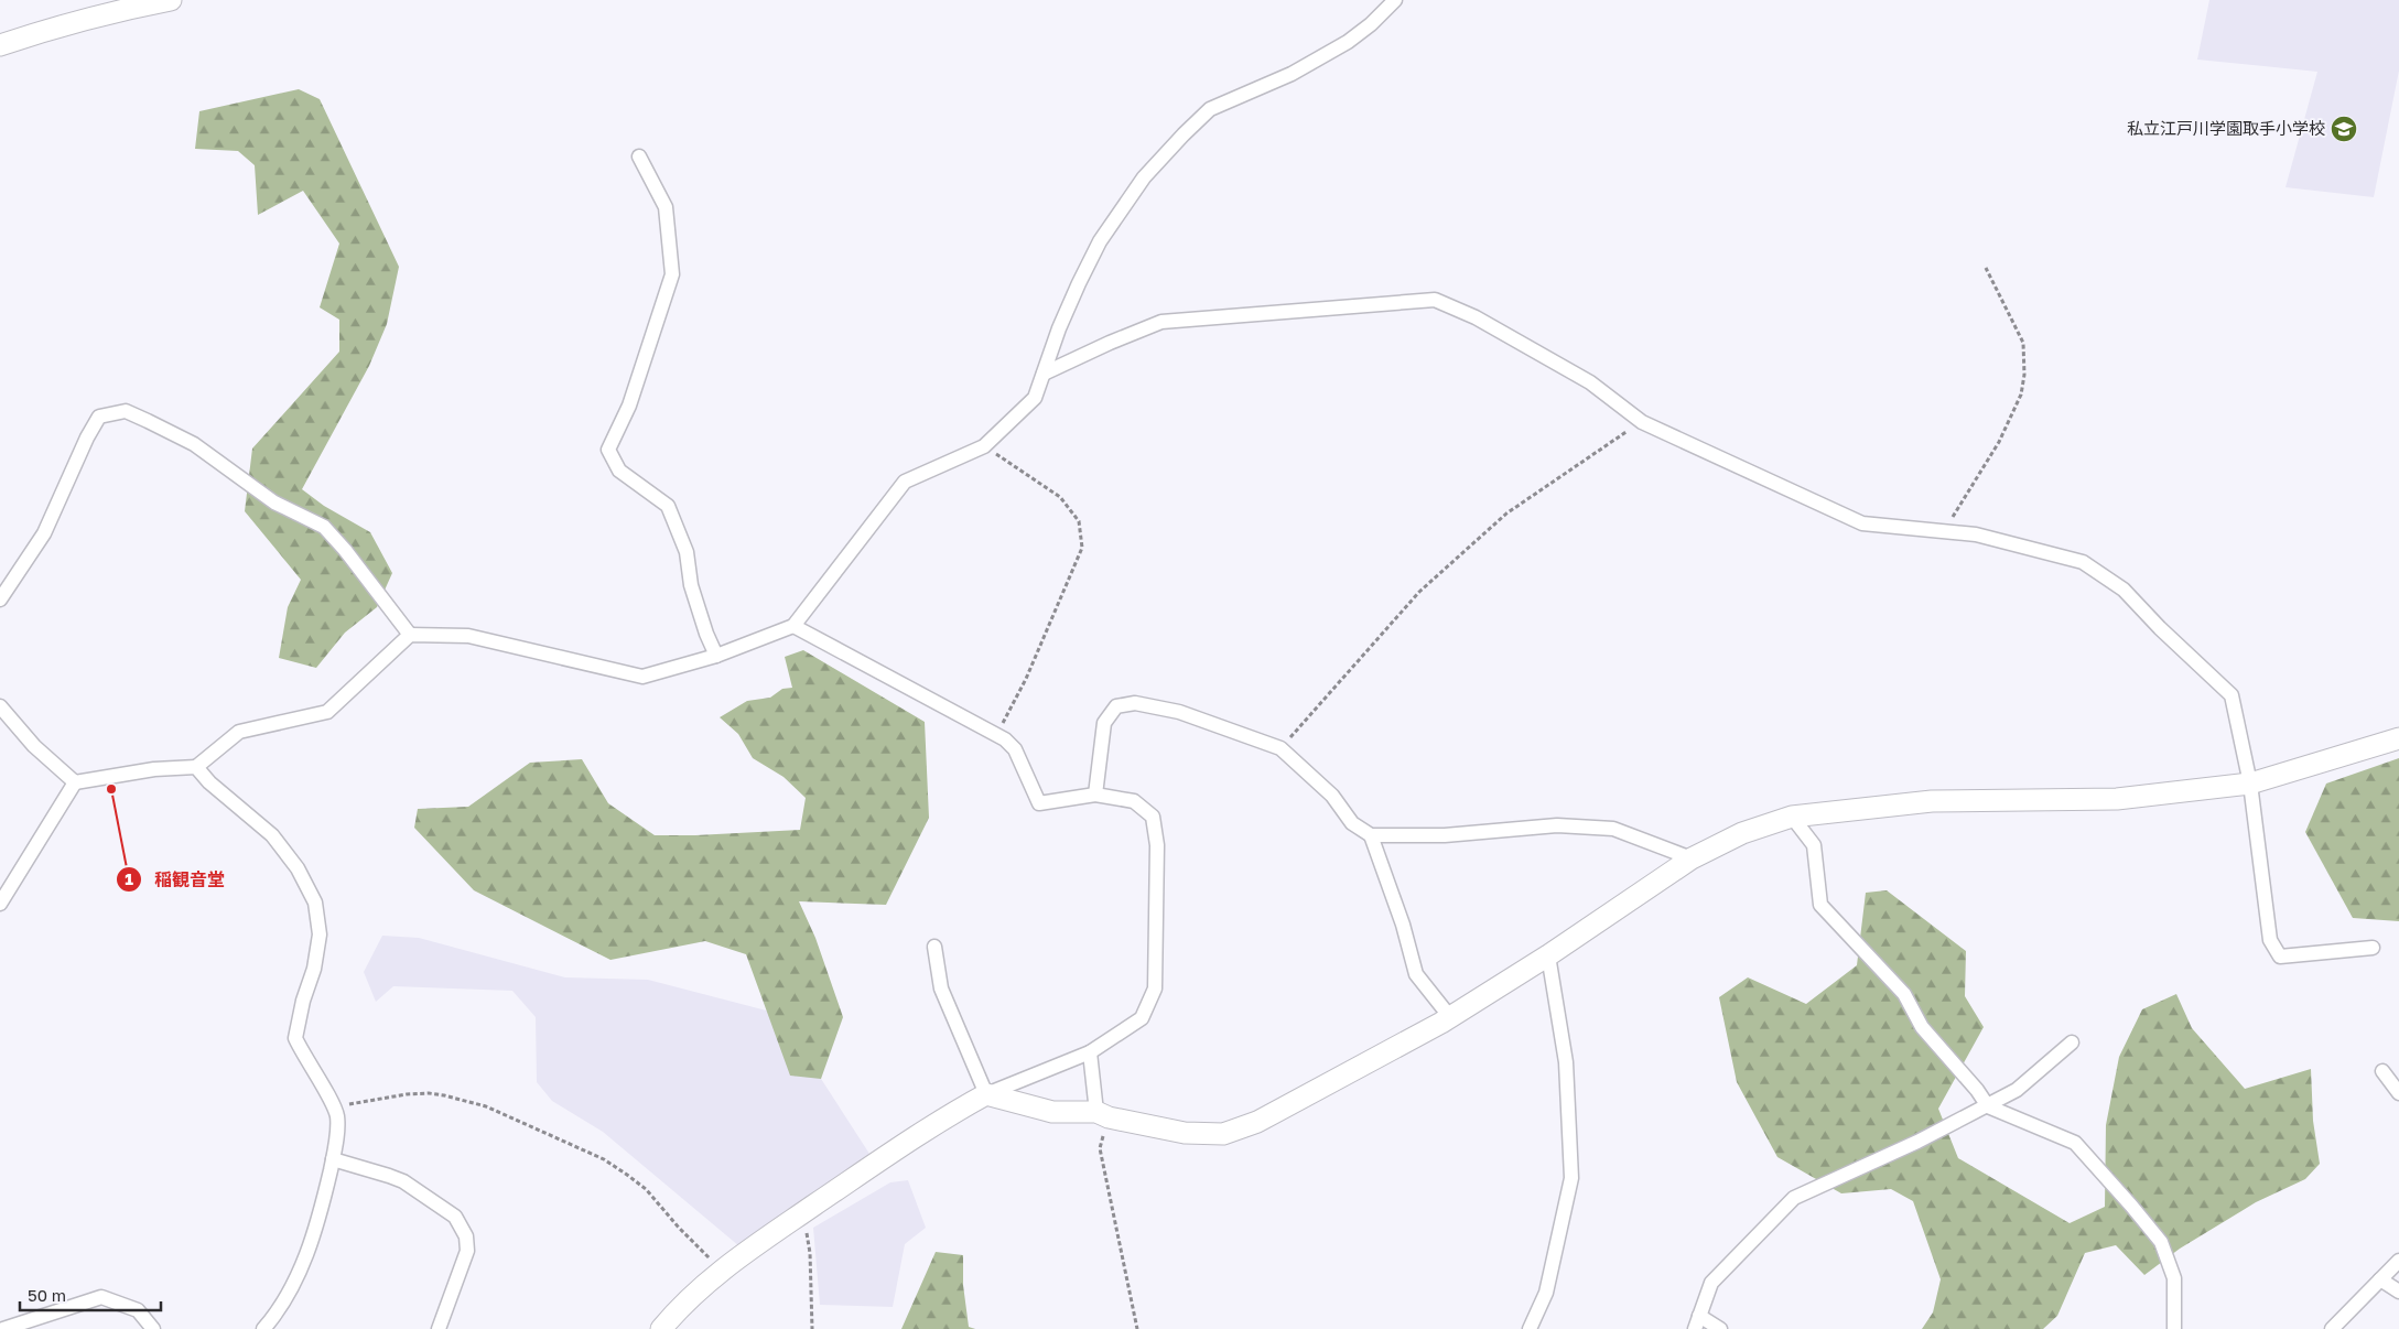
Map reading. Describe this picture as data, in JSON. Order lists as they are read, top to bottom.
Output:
{
  "places": {
    "school or university": ["私立江戸川学園取手小学校"],
    "other": ["稲観音堂"]
  },
  "scale_bar": "50 m"
}
